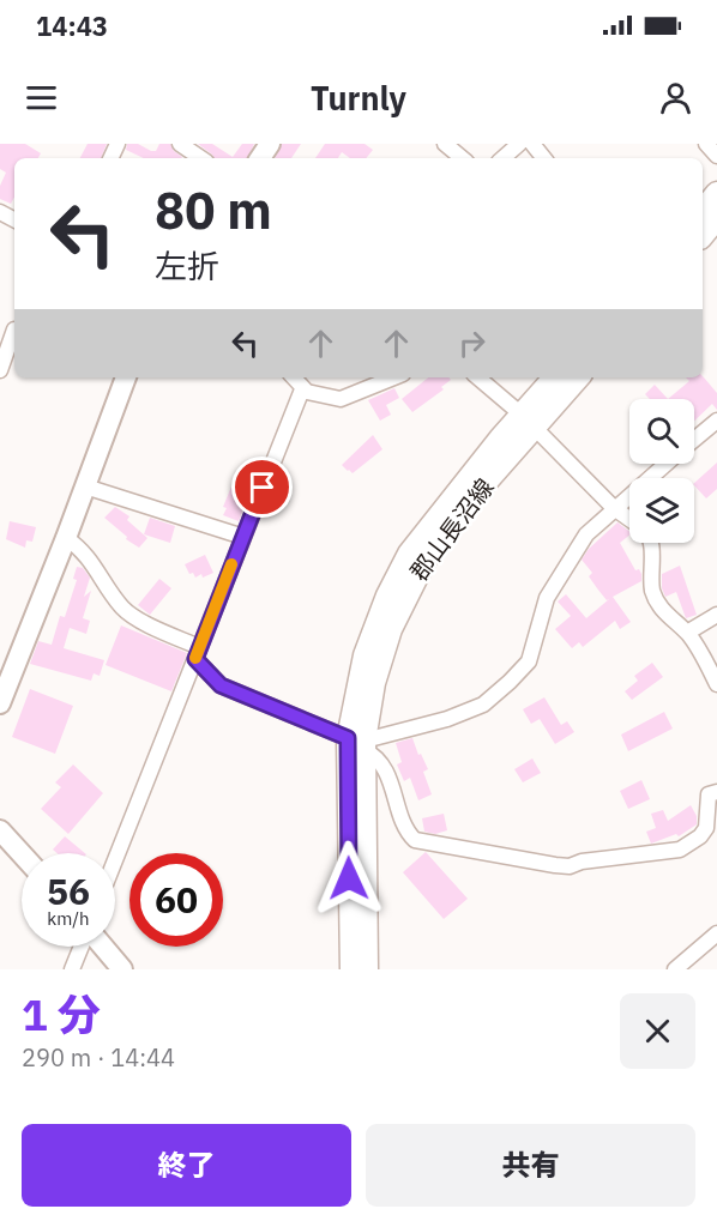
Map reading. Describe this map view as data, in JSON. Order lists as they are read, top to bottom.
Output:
{
  "streets": {
    "main road": ["郡山長沼線"]
  },
  "page": {
    "status": "14:43",
    "header": "Turnly",
    "turn": ["80 m", "左折"],
    "speed": "56 km/h",
    "limit": "60",
    "heading": ["1 分", "290 m · 14:44"],
    "buttons": ["終了", "共有"]
  }
}
